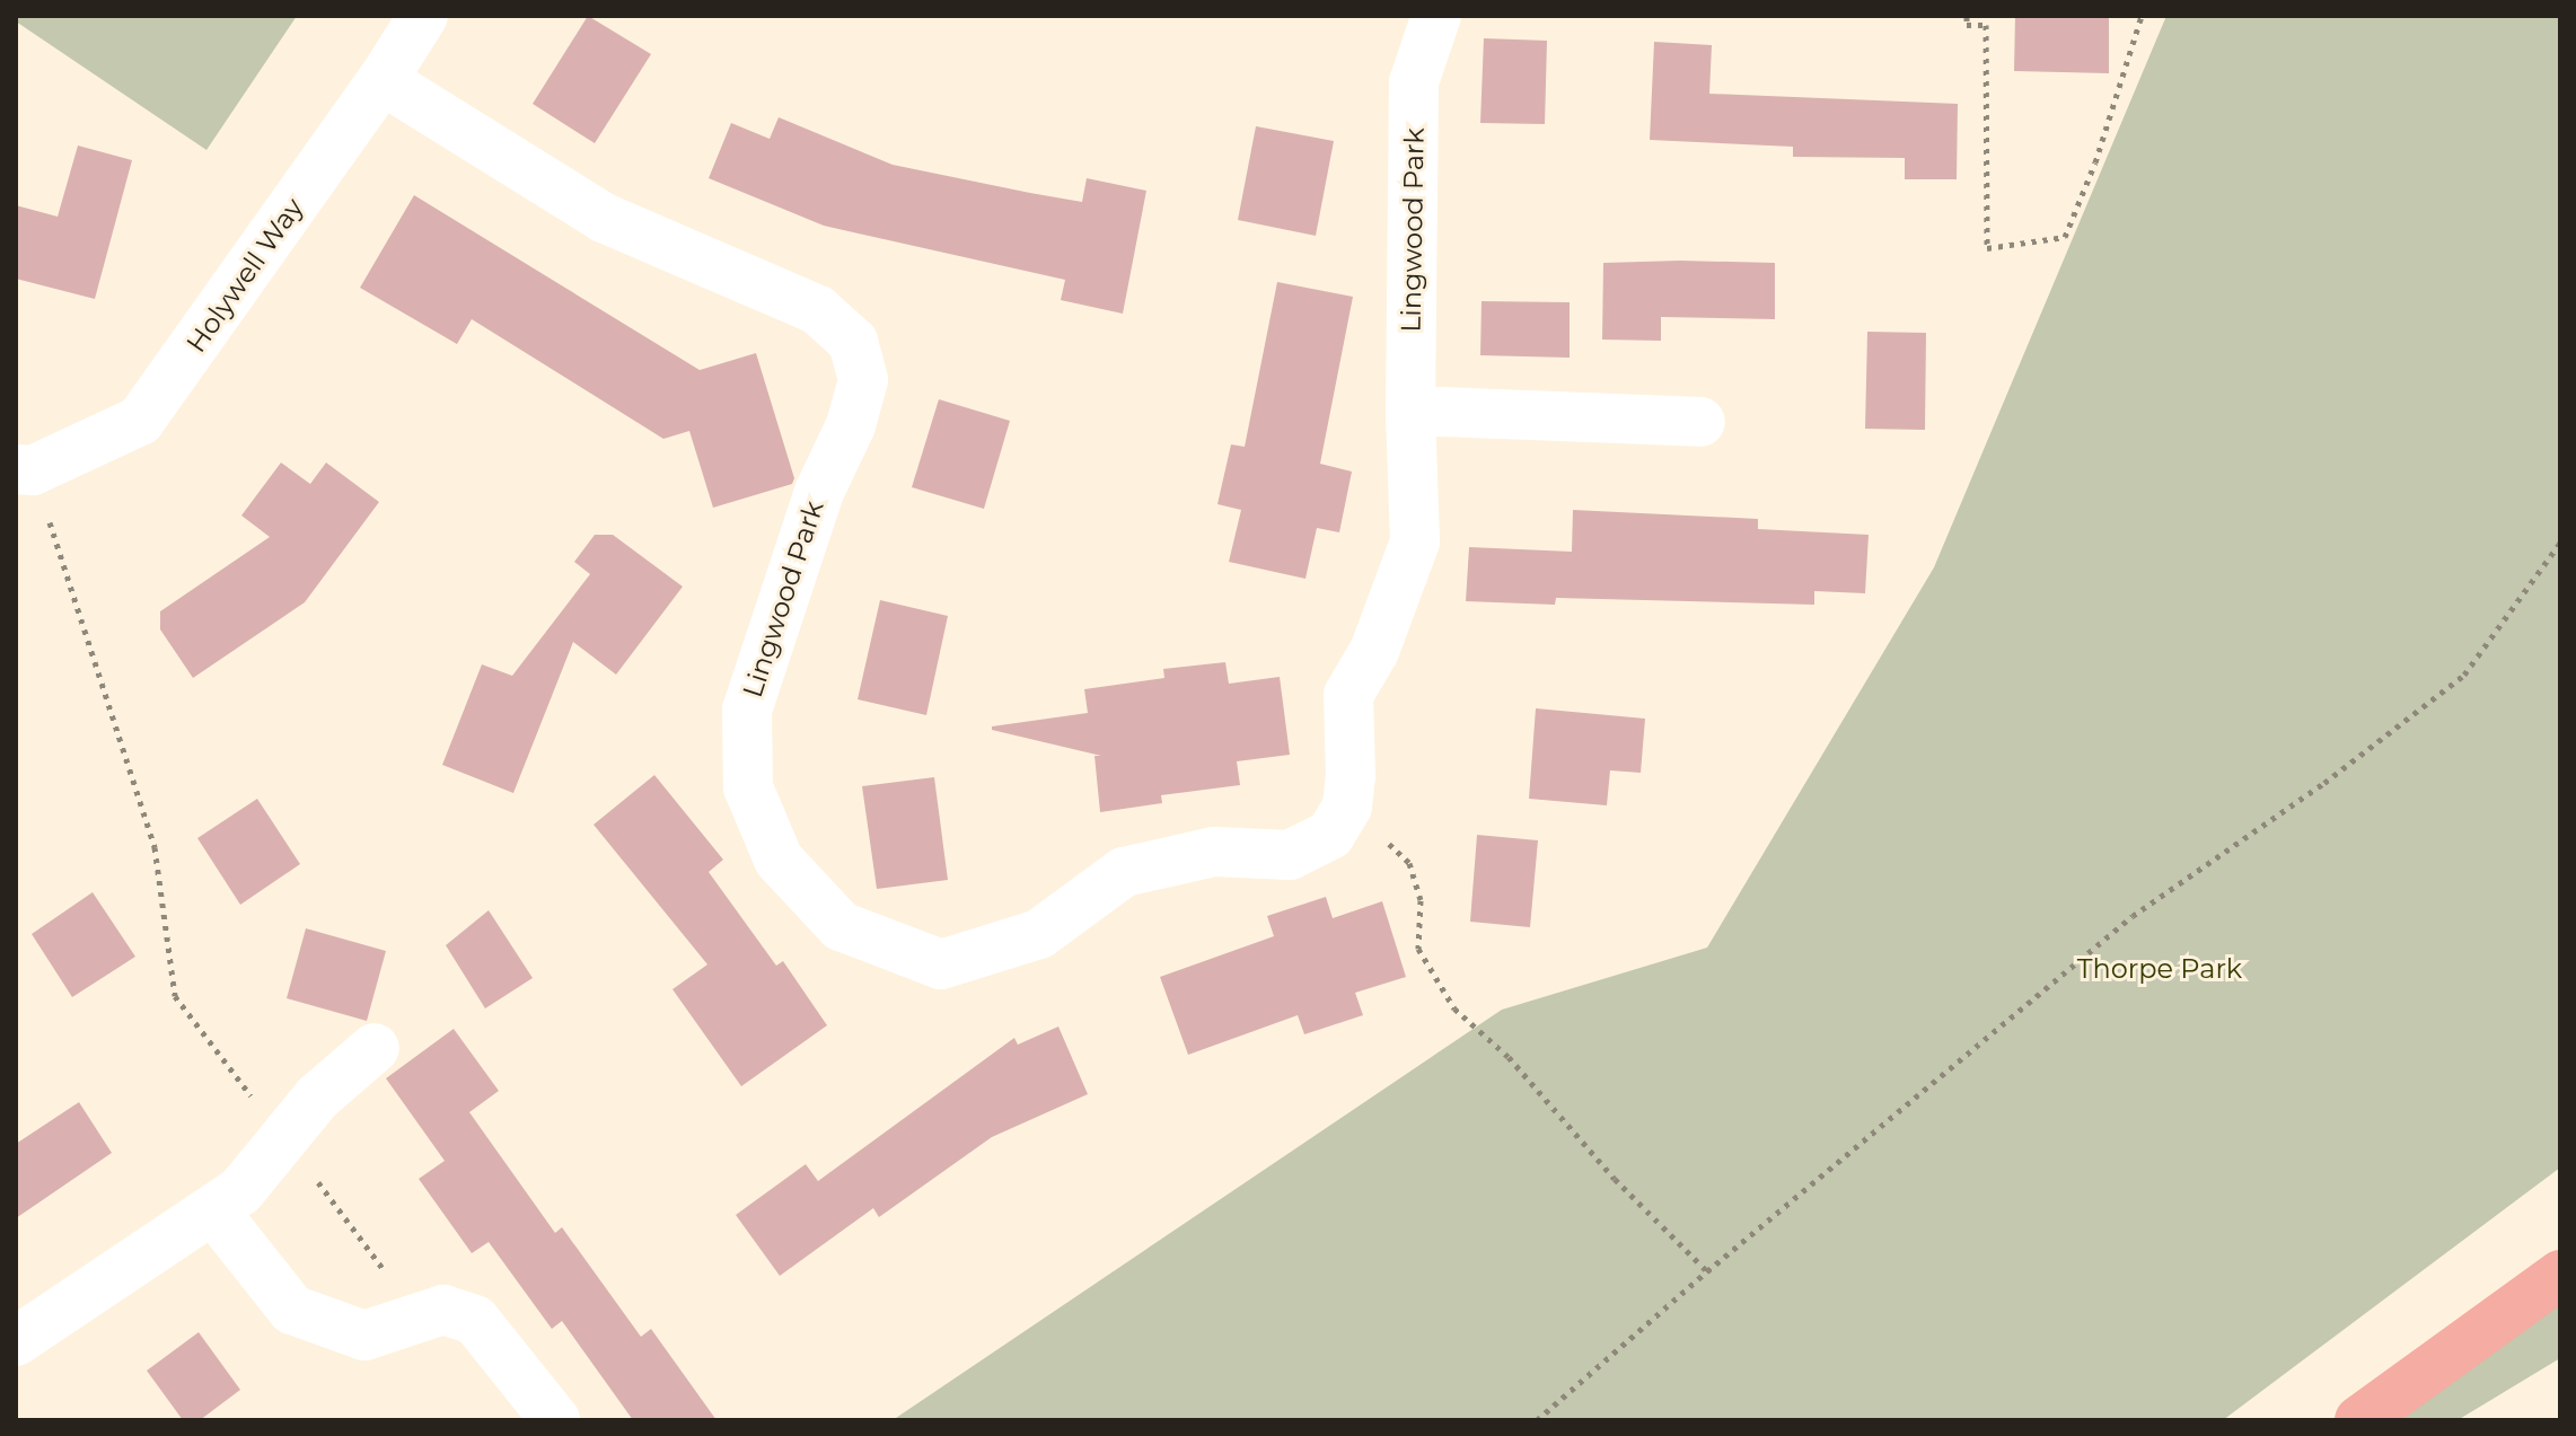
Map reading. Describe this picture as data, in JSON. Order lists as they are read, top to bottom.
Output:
{
  "streets": {
    "street": ["Lingwood Park", "Holywell Way"]
  },
  "crossings": [
    ["Lingwood Park", "Holywell Way"]
  ],
  "parks": ["Thorpe Park"]
}
